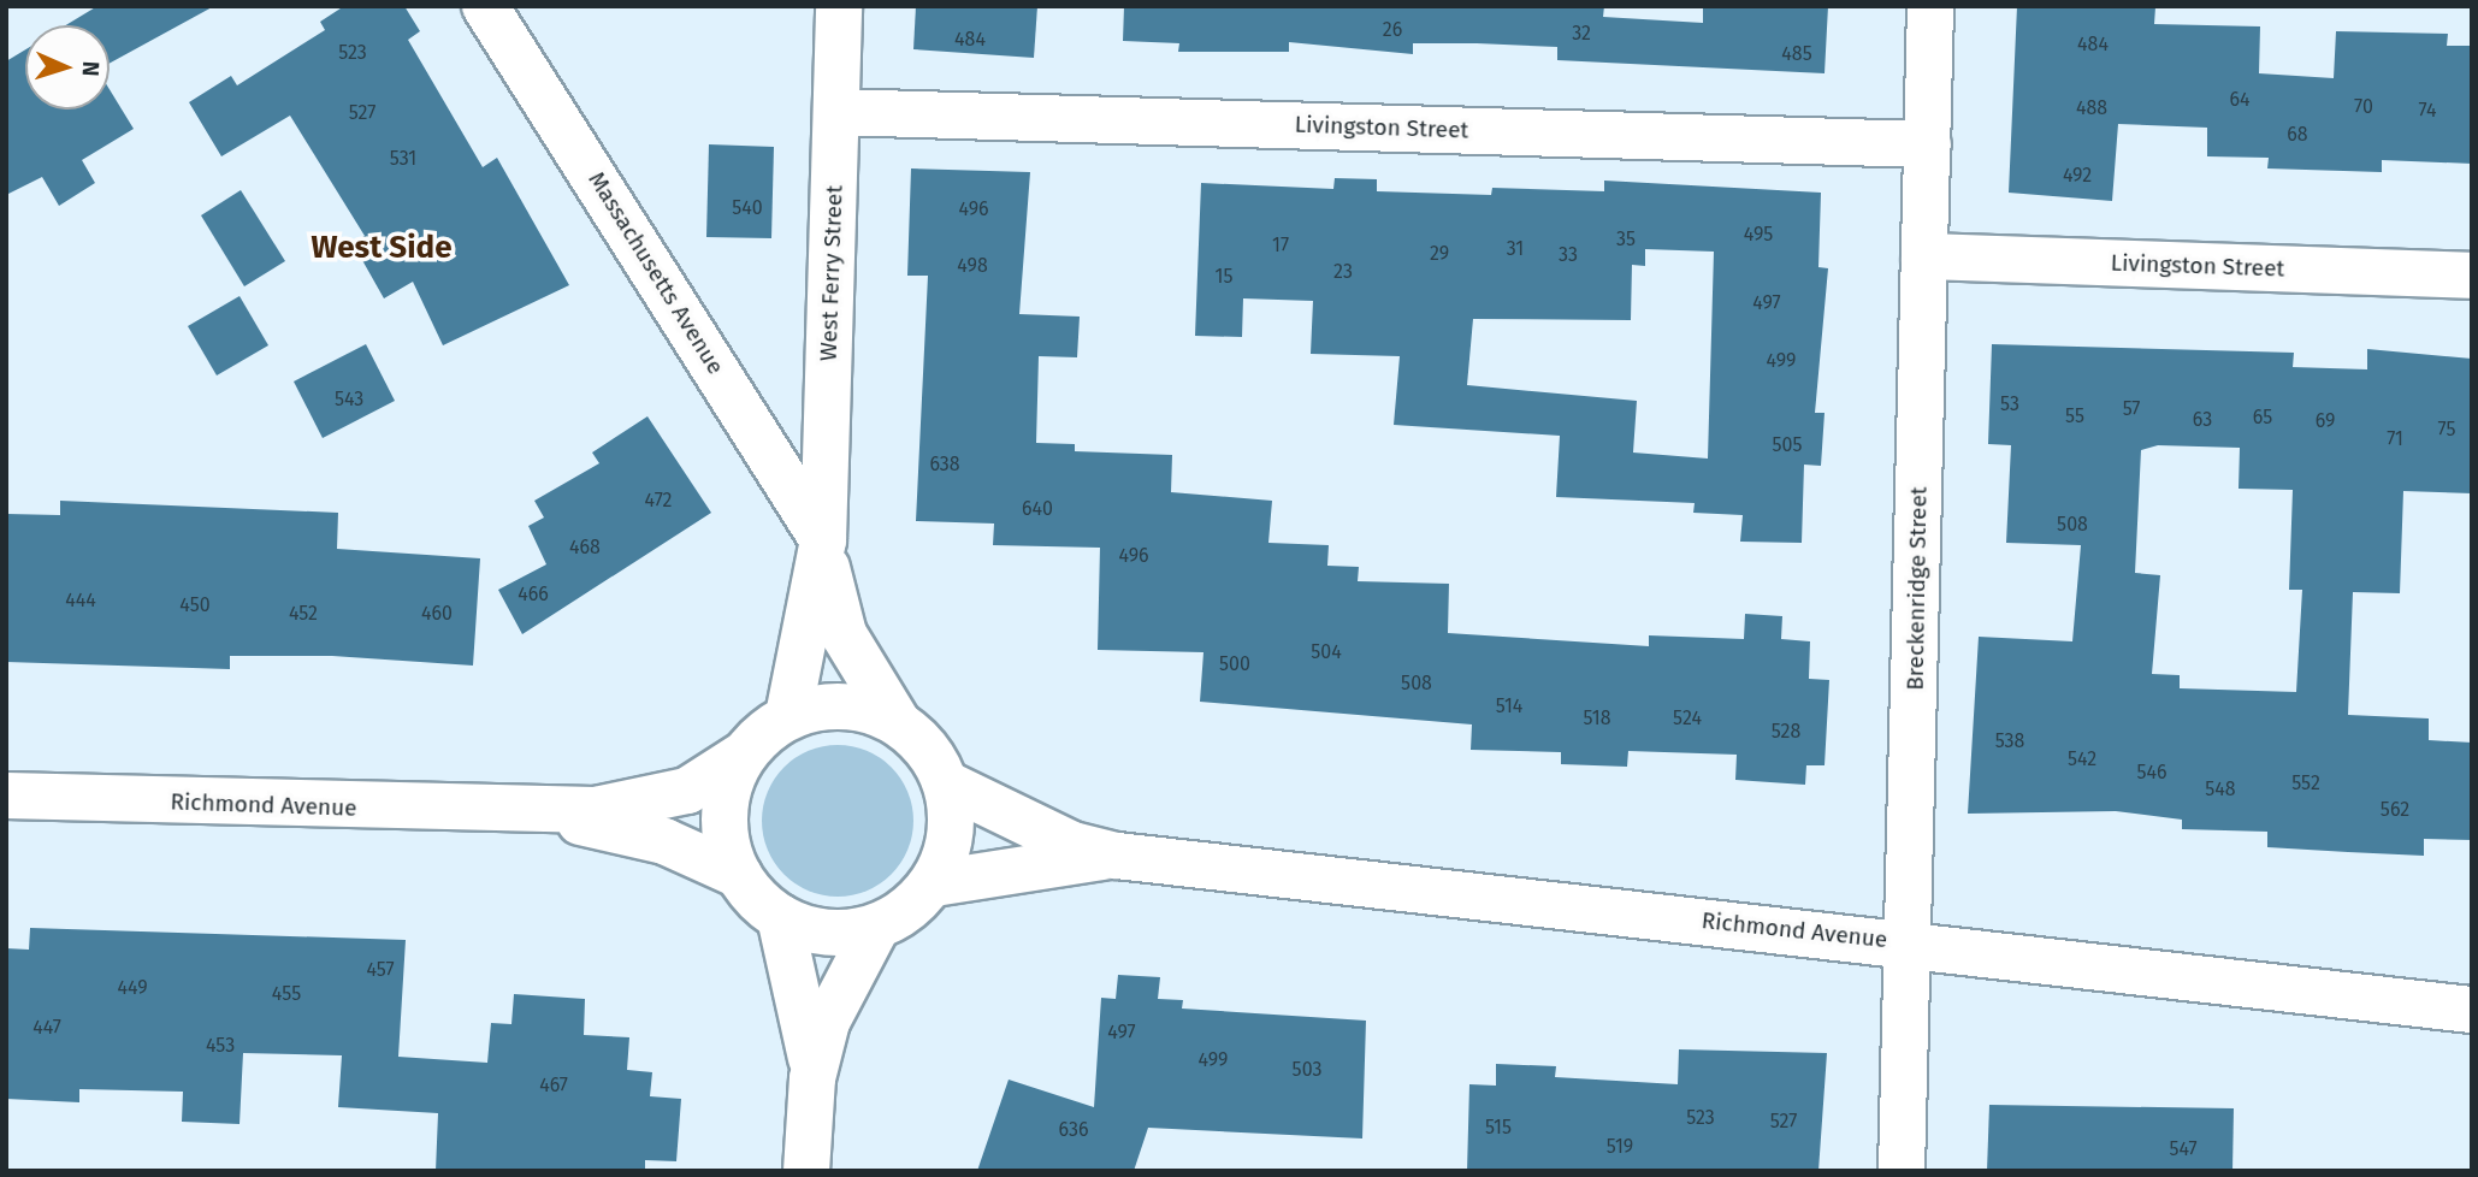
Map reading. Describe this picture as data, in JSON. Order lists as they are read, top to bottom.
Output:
{
  "streets": {
    "street": [
      "Livingston Street",
      "Massachusetts Avenue",
      "West Ferry Street",
      "Breckenridge Street",
      "Richmond Avenue"
    ]
  },
  "crossings": [
    ["Livingston Street", "West Ferry Street"],
    ["Livingston Street", "Breckenridge Street"],
    ["Massachusetts Avenue", "West Ferry Street"],
    ["West Ferry Street", "Richmond Avenue"],
    ["Breckenridge Street", "Richmond Avenue"]
  ],
  "districts": ["West Side"],
  "house_numbers": [
    "26",
    "32",
    "484",
    "484",
    "523",
    "485",
    "64",
    "70",
    "488",
    "74",
    "527",
    "68",
    "531",
    "492",
    "540",
    "496",
    "495",
    "35",
    "17",
    "31",
    "29",
    "33",
    "498",
    "23",
    "15",
    "497",
    "499",
    "543",
    "53",
    "57",
    "55",
    "65",
    "63",
    "69",
    "75",
    "71",
    "505",
    "638",
    "472",
    "640",
    "508",
    "468",
    "496",
    "466",
    "444",
    "450",
    "452",
    "460",
    "504",
    "500",
    "508",
    "514",
    "518",
    "524",
    "528",
    "538",
    "542",
    "546",
    "552",
    "548",
    "562",
    "457",
    "449",
    "455",
    "447",
    "497",
    "453",
    "499",
    "503",
    "467",
    "523",
    "527",
    "515",
    "636",
    "519",
    "547"
  ],
  "north": "right"
}
